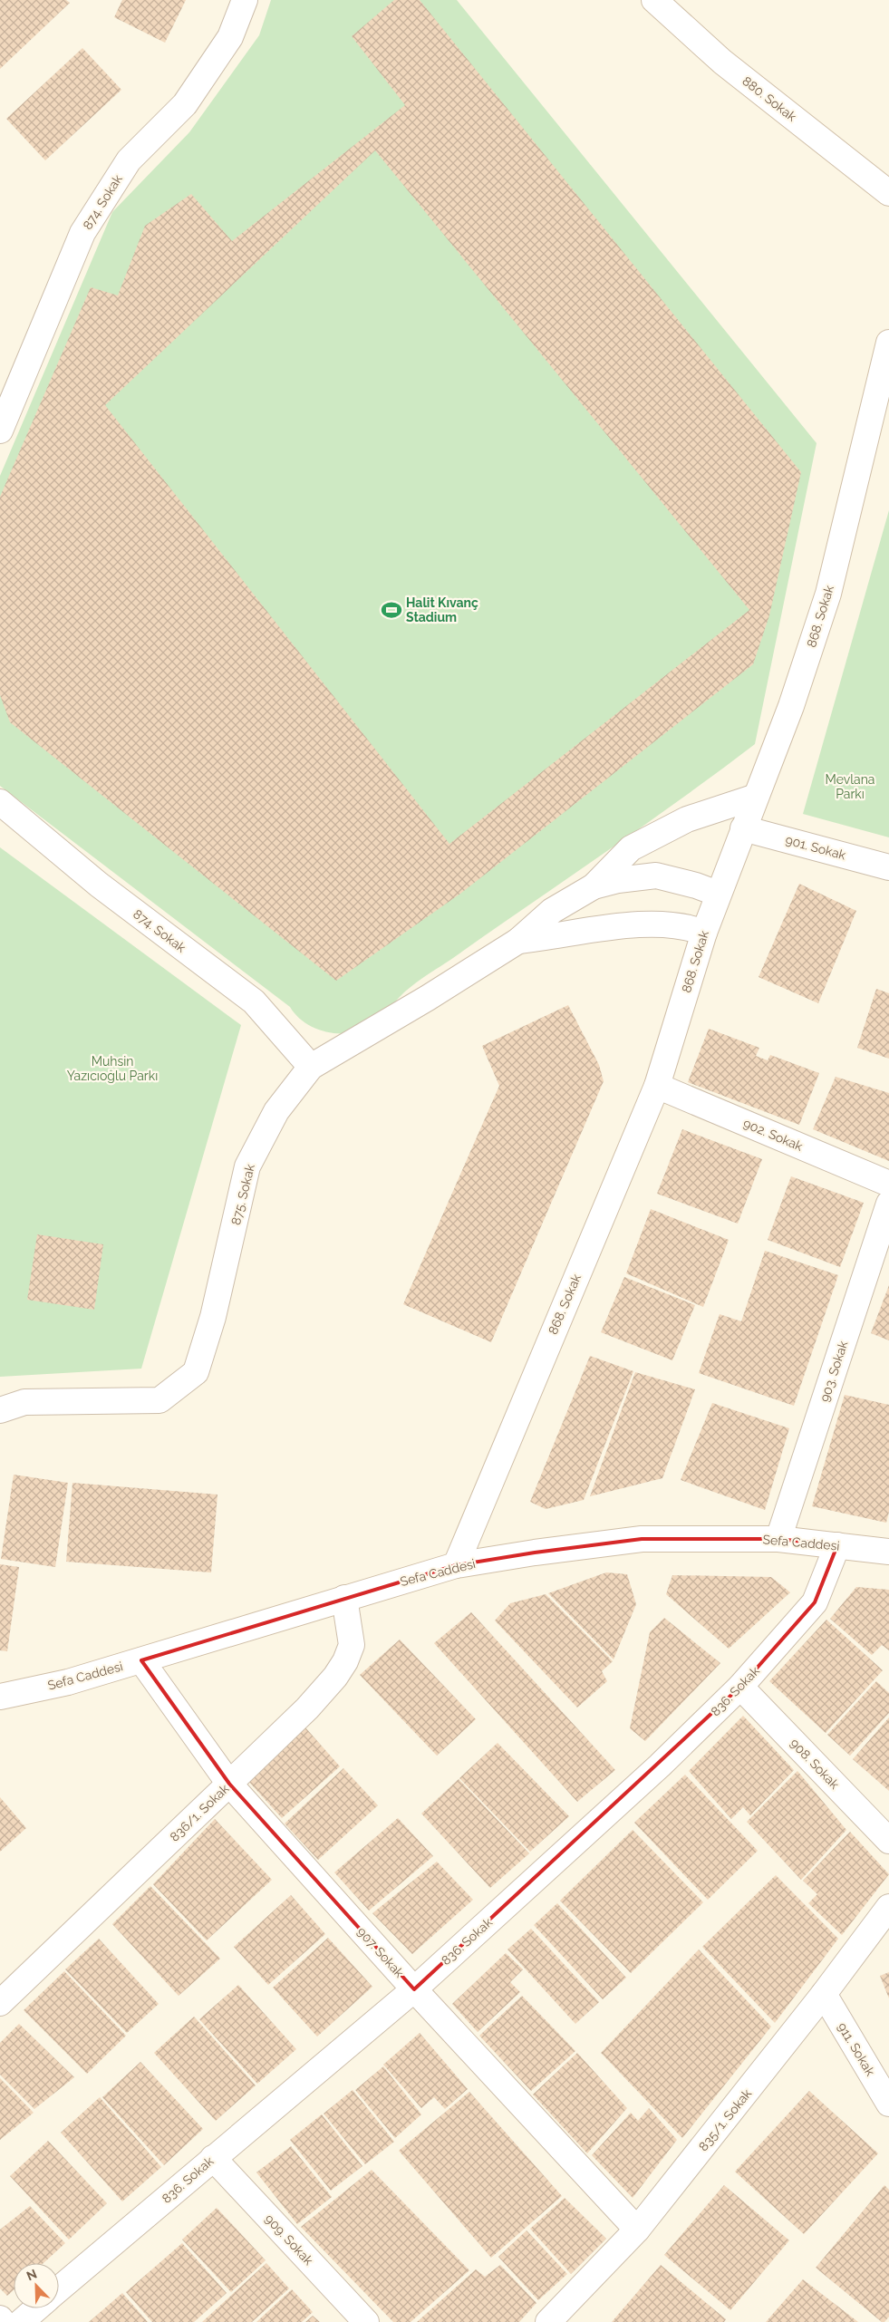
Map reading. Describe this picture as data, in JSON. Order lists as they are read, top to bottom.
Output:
{
  "streets": {
    "street": [
      "880. Sokak",
      "874. Sokak",
      "868. Sokak",
      "901. Sokak",
      "902. Sokak",
      "875. Sokak",
      "903. Sokak",
      "Sefa Caddesi",
      "836. Sokak",
      "908. Sokak",
      "836/1. Sokak",
      "907. Sokak",
      "911. Sokak",
      "835/1. Sokak",
      "909. Sokak"
    ]
  },
  "crossings": [
    ["874. Sokak", "875. Sokak"],
    ["868. Sokak", "901. Sokak"],
    ["868. Sokak", "902. Sokak"],
    ["868. Sokak", "Sefa Caddesi"],
    ["903. Sokak", "Sefa Caddesi"],
    ["Sefa Caddesi", "836. Sokak"],
    ["Sefa Caddesi", "836/1. Sokak"],
    ["Sefa Caddesi", "907. Sokak"],
    ["836. Sokak", "908. Sokak"],
    ["836. Sokak", "907. Sokak"],
    ["836. Sokak", "909. Sokak"],
    ["836/1. Sokak", "907. Sokak"],
    ["907. Sokak", "835/1. Sokak"],
    ["911. Sokak", "835/1. Sokak"]
  ],
  "parks": ["Mevlana Parkı", "Muhsin Yazıcıoğlu Parkı"],
  "places": {
    "sports": ["Halit Kıvanç Stadium"]
  },
  "north": "top left"
}
